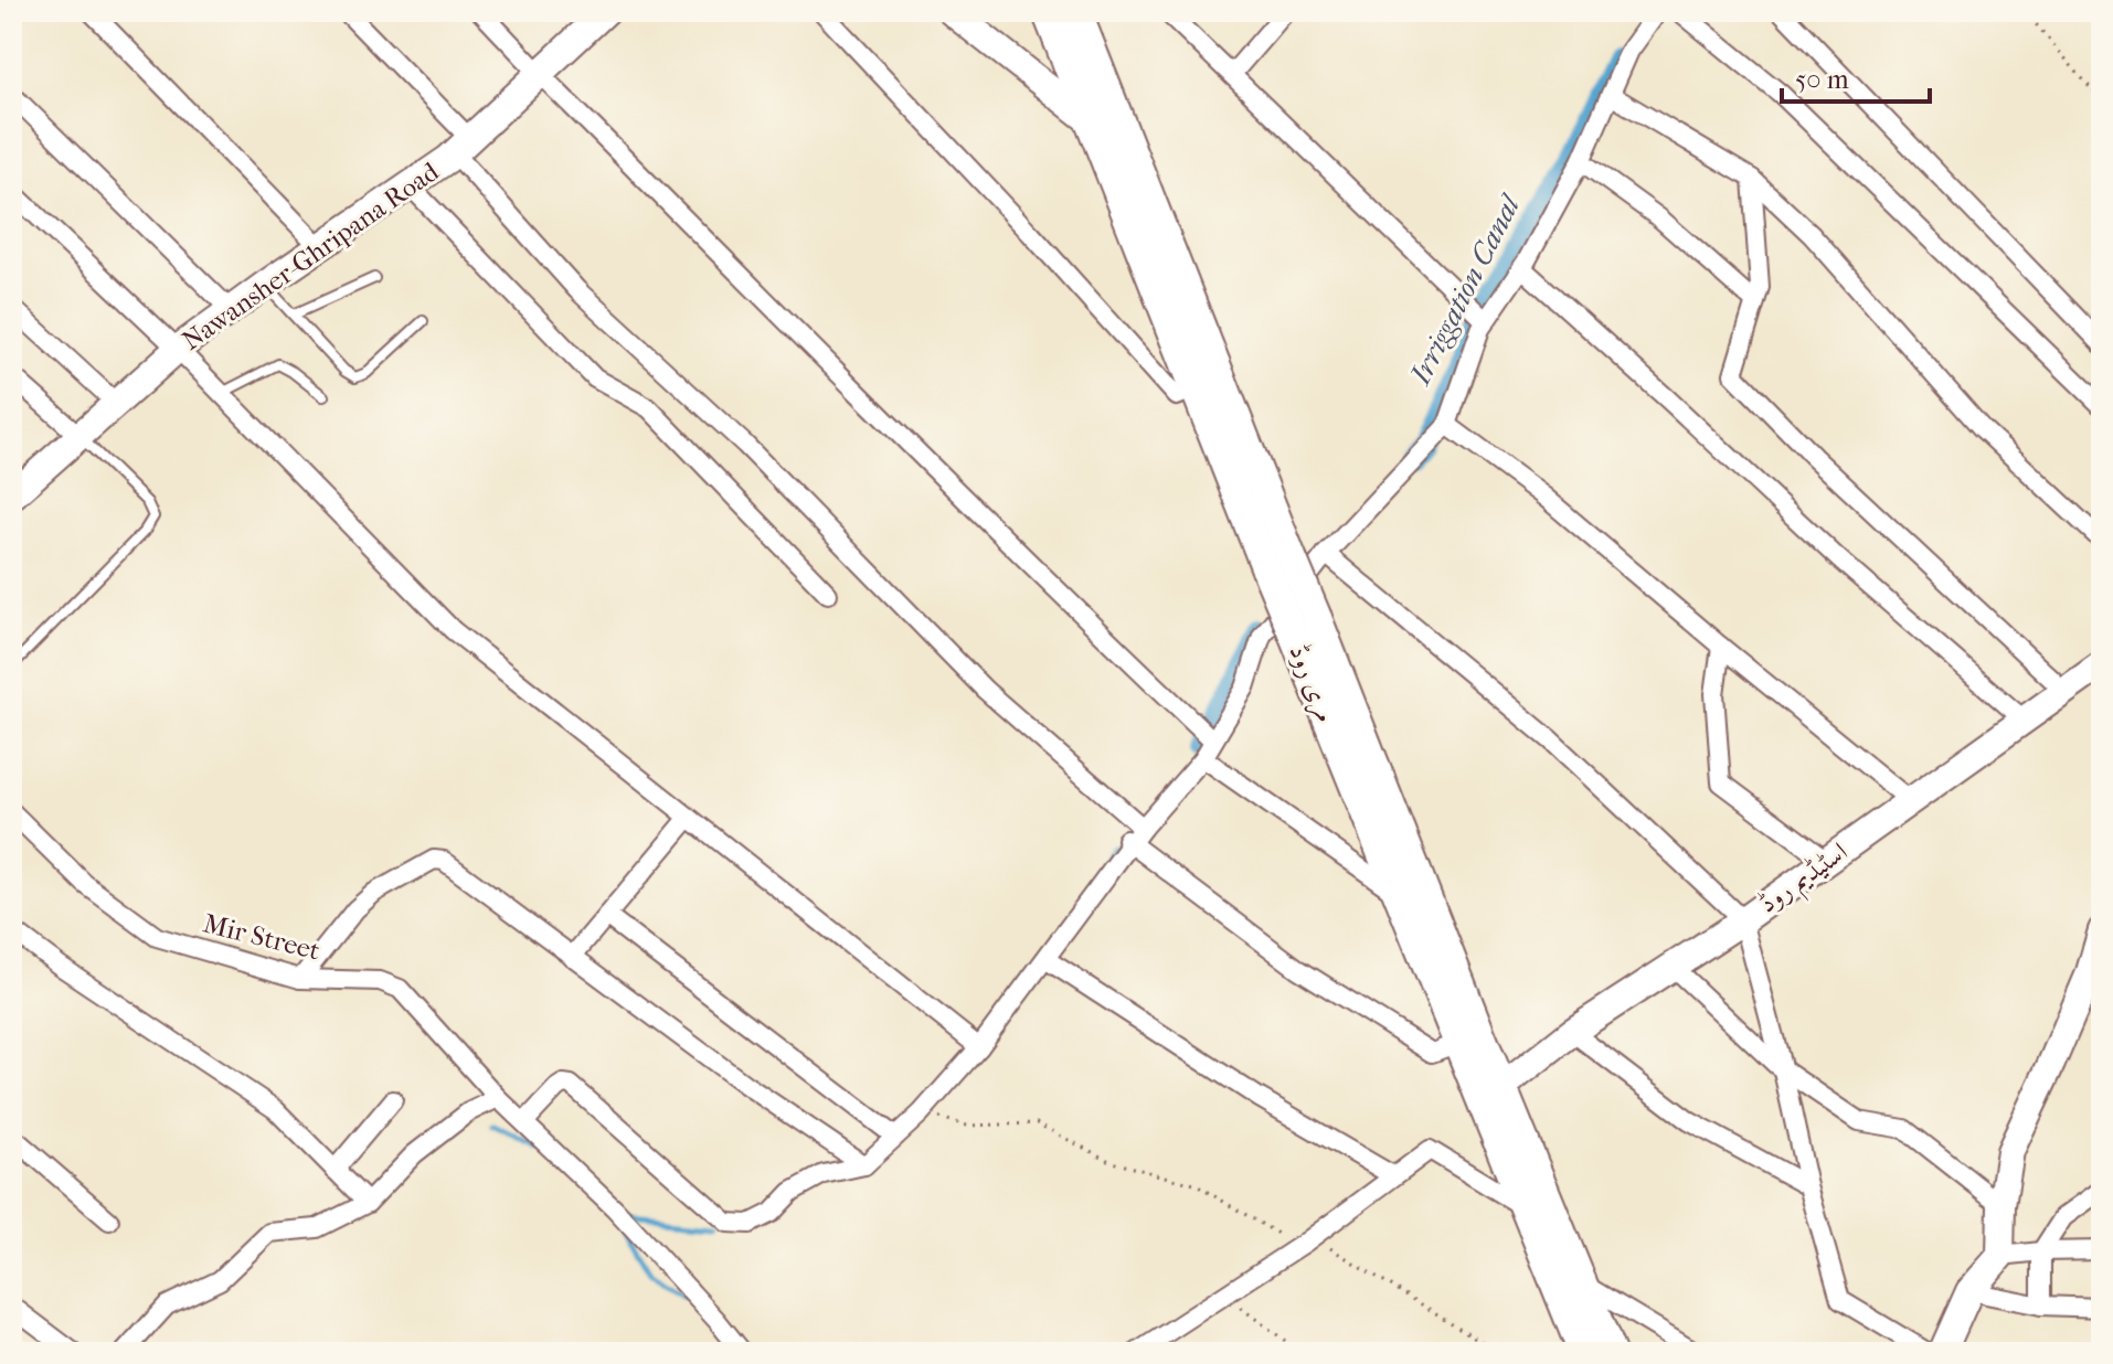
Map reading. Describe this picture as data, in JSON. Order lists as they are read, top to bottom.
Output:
{
  "streets": {
    "main road": ["مری روڈ"],
    "street": ["Nawansher-Ghripana Road", "اسٹیڈیم روڈ", "Mir Street"]
  },
  "crossings": [
    ["مری روڈ", "اسٹیڈیم روڈ"]
  ],
  "water": ["Irriggation Canal"],
  "scale_bar": "50 m"
}
